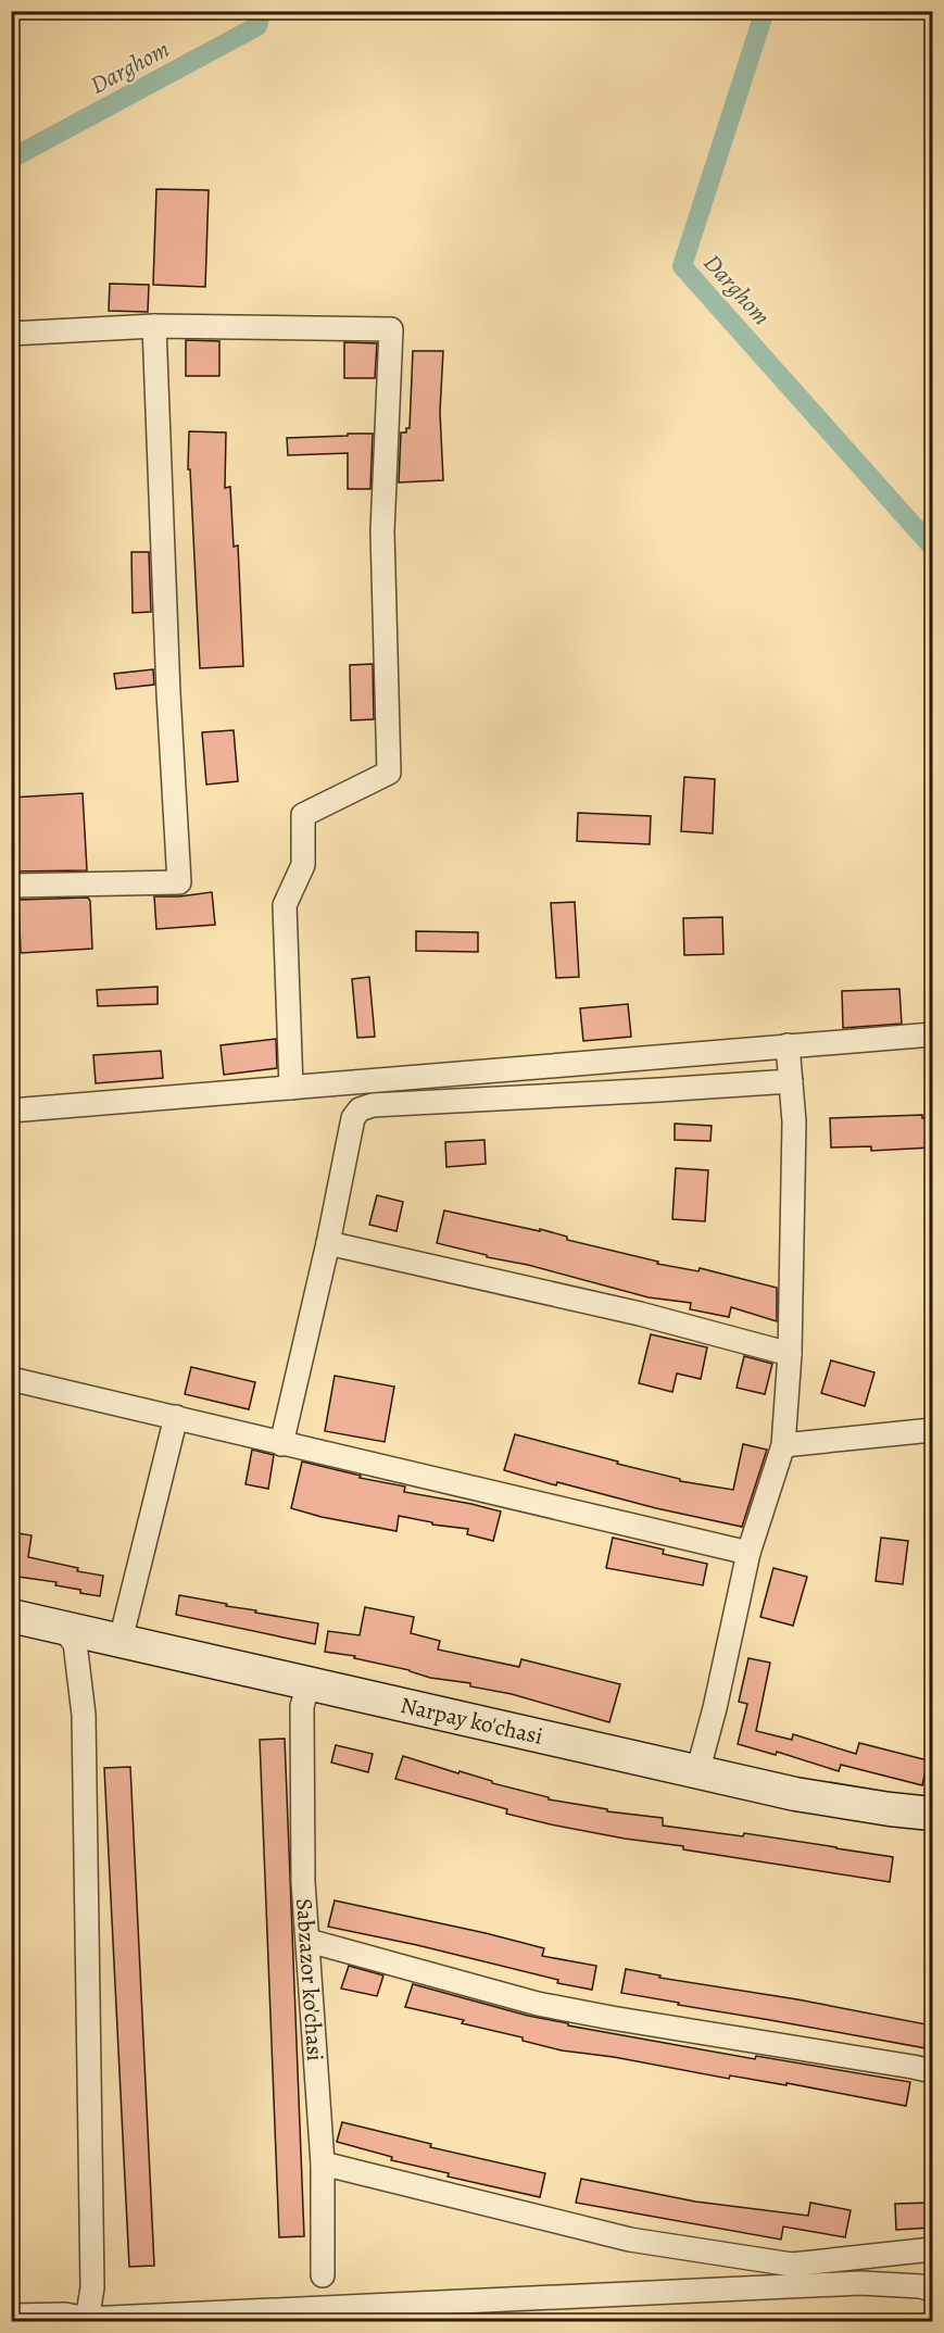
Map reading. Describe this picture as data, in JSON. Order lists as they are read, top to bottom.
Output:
{
  "streets": {
    "street": ["Narpay ko'chasi", "Sabzazor ko'chasi"]
  },
  "crossings": [
    ["Narpay ko'chasi", "Sabzazor ko'chasi"]
  ],
  "water": ["Darghоm"]
}
